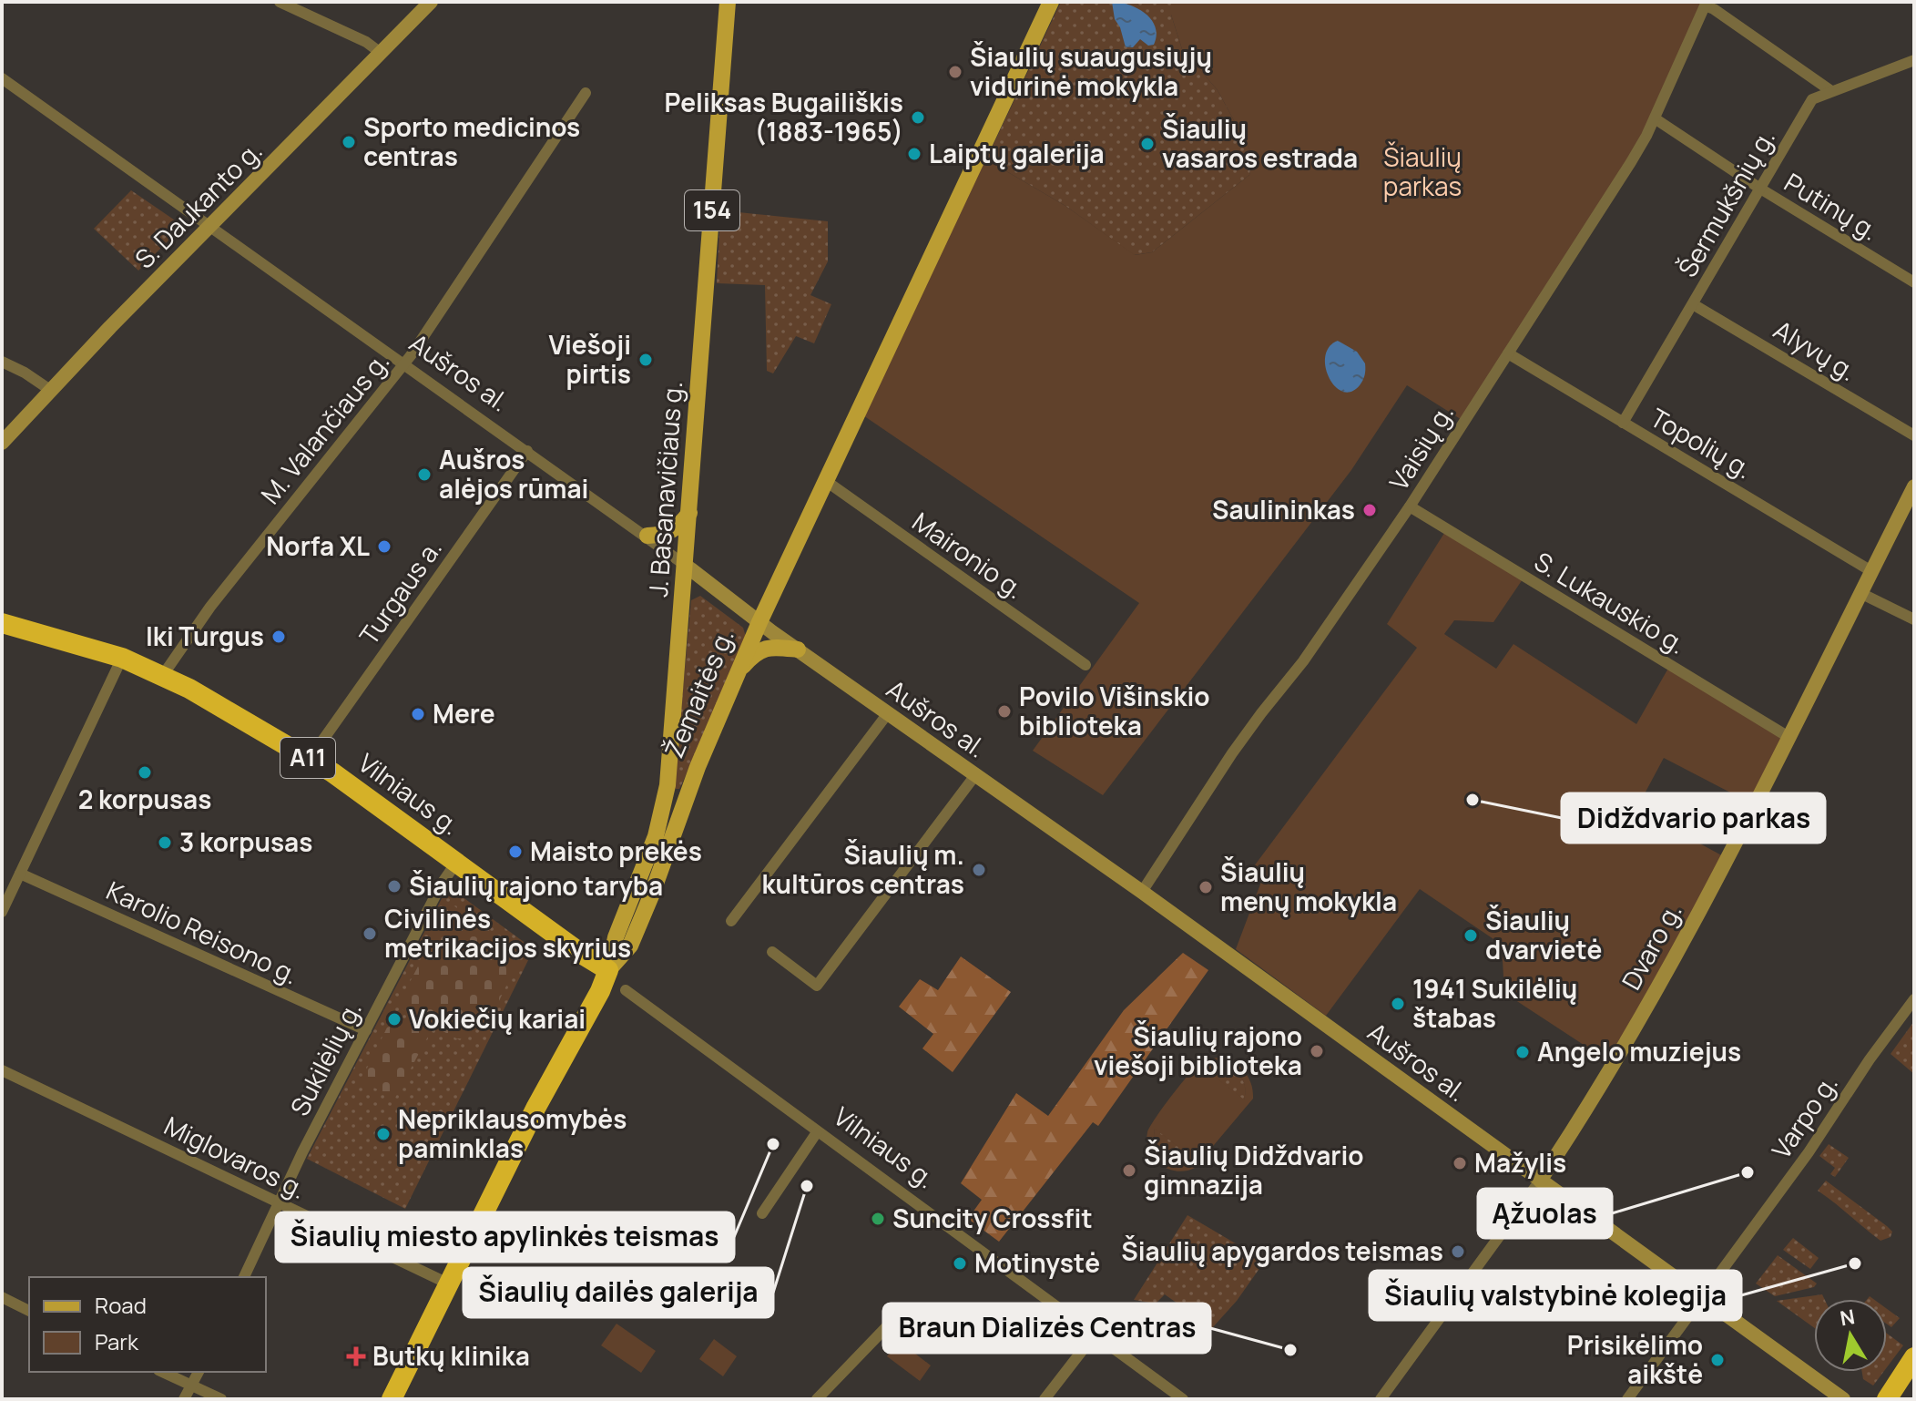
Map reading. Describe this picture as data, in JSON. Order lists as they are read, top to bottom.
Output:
{
  "streets": {
    "highway": ["Žemaitės g.", "A11", "Vilniaus g."],
    "main road": [
      "S. Daukanto g.",
      "154",
      "Aušros al.",
      "J. Basanavičiaus g.",
      "Dvaro g."
    ],
    "street": [
      "Šermukšnių g.",
      "Putinų g.",
      "Alyvų g.",
      "M. Valančiaus g.",
      "Topolių g.",
      "Vaisių g.",
      "Maironio g.",
      "Turgaus a.",
      "S. Lukauskio g.",
      "Karolio Reisono g.",
      "Sukilėlių g.",
      "Varpo g.",
      "Miglovaros g."
    ]
  },
  "crossings": [
    ["Šermukšnių g.", "Putinų g."],
    ["Šermukšnių g.", "Alyvų g."],
    ["Šermukšnių g.", "Topolių g."],
    ["S. Daukanto g.", "Aušros al."],
    ["Putinų g.", "Vaisių g."],
    ["Aušros al.", "M. Valančiaus g."],
    ["Aušros al.", "Vaisių g."],
    ["Aušros al.", "J. Basanavičiaus g."],
    ["Aušros al.", "Turgaus a."],
    ["Aušros al.", "Žemaitės g."],
    ["Aušros al.", "Dvaro g."],
    ["Aušros al.", "Varpo g."],
    ["M. Valančiaus g.", "Vilniaus g."],
    ["Topolių g.", "Vaisių g."],
    ["Topolių g.", "Dvaro g."],
    ["Vaisių g.", "S. Lukauskio g."],
    ["J. Basanavičiaus g.", "Žemaitės g."],
    ["J. Basanavičiaus g.", "Vilniaus g."],
    ["Maironio g.", "Žemaitės g."],
    ["Turgaus a.", "Vilniaus g."],
    ["S. Lukauskio g.", "Dvaro g."],
    ["Žemaitės g.", "Vilniaus g."],
    ["Žemaitės g.", "Miglovaros g."],
    ["Vilniaus g.", "Sukilėlių g."],
    ["Karolio Reisono g.", "Sukilėlių g."],
    ["Sukilėlių g.", "Miglovaros g."]
  ],
  "parks": ["Šiaulių parkas"],
  "places": {
    "other": [
      "Šiaulių suaugusiųjų vidurinė mokykla",
      "Peliksas Bugailiškis (1883-1965)",
      "Sporto medicinos centras",
      "Šiaulių vasaros estrada",
      "Laiptų galerija",
      "Viešoji pirtis",
      "Aušros alėjos rūmai",
      "Saulininkas",
      "Norfa XL",
      "Iki Turgus",
      "Povilo Višinskio biblioteka",
      "Mere",
      "2 korpusas",
      "Didždvario parkas",
      "3 korpusas",
      "Maisto prekės",
      "Šiaulių m. kultūros centras",
      "Šiaulių rajono taryba",
      "Šiaulių menų mokykla",
      "Civilinės metrikacijos skyrius",
      "Šiaulių dvarvietė",
      "1941 Sukilėlių štabas",
      "Vokiečių kariai",
      "Šiaulių rajono viešoji biblioteka",
      "Angelo muziejus",
      "Nepriklausomybės paminklas",
      "Šiaulių miesto apylinkės teismas",
      "Mažylis",
      "Šiaulių Didždvario gimnazija",
      "Ąžuolas",
      "Šiaulių dailės galerija",
      "Suncity Crossfit",
      "Šiaulių apygardos teismas",
      "Motinystė",
      "Šiaulių valstybinė kolegija",
      "Braun Dializės Centras",
      "Prisikėlimo aikštė"
    ],
    "health": ["Butkų klinika"]
  },
  "legend": ["Road", "Park"],
  "north": "top"
}
